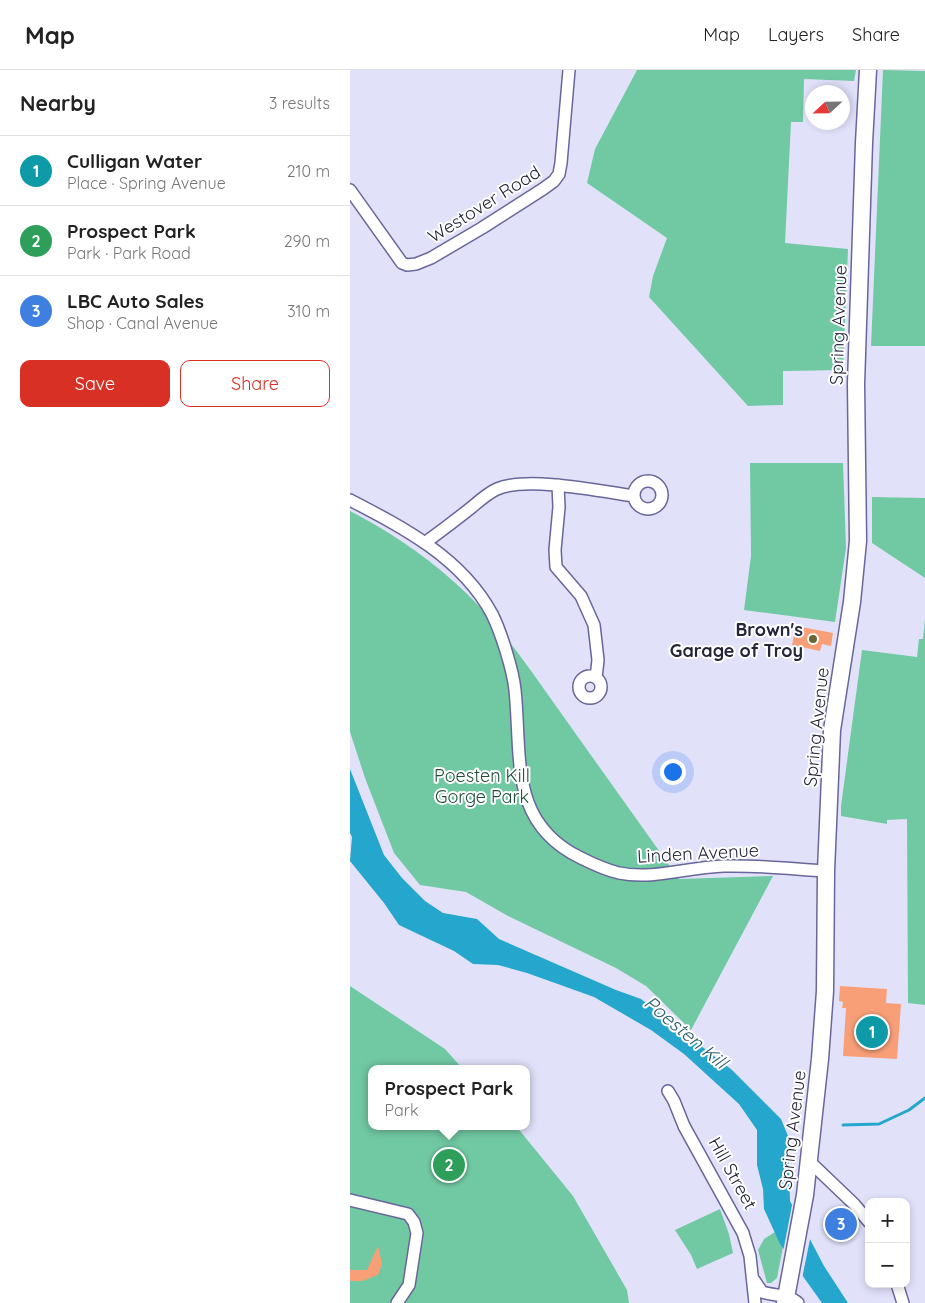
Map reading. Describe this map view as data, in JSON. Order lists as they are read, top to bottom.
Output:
{
  "streets": {
    "street": [
      "Westover Road",
      "Spring Avenue",
      "Linden Avenue",
      "Hill Street"
    ]
  },
  "crossings": [
    ["Spring Avenue", "Linden Avenue"]
  ],
  "water": ["Poesten Kill"],
  "parks": ["Poesten Kill Gorge Park"],
  "places": ["Brown's Garage of Troy"],
  "north": "left",
  "page": {
    "header": "Map",
    "nav": ["Map", "Layers", "Share"],
    "heading": ["Nearby", "3 results"],
    "list": [
      {
        "mark": "1",
        "name": "Culligan Water",
        "note": "Place · Spring Avenue",
        "value": "210 m"
      },
      {
        "mark": "2",
        "name": "Prospect Park",
        "note": "Park · Park Road",
        "value": "290 m"
      },
      {
        "mark": "3",
        "name": "LBC Auto Sales",
        "note": "Shop · Canal Avenue",
        "value": "310 m"
      }
    ],
    "buttons": ["Save", "Share"],
    "pins": ["1", "2", "3"],
    "popup": ["Prospect Park", "Park"],
    "map_buttons": ["+", "−"]
  }
}
